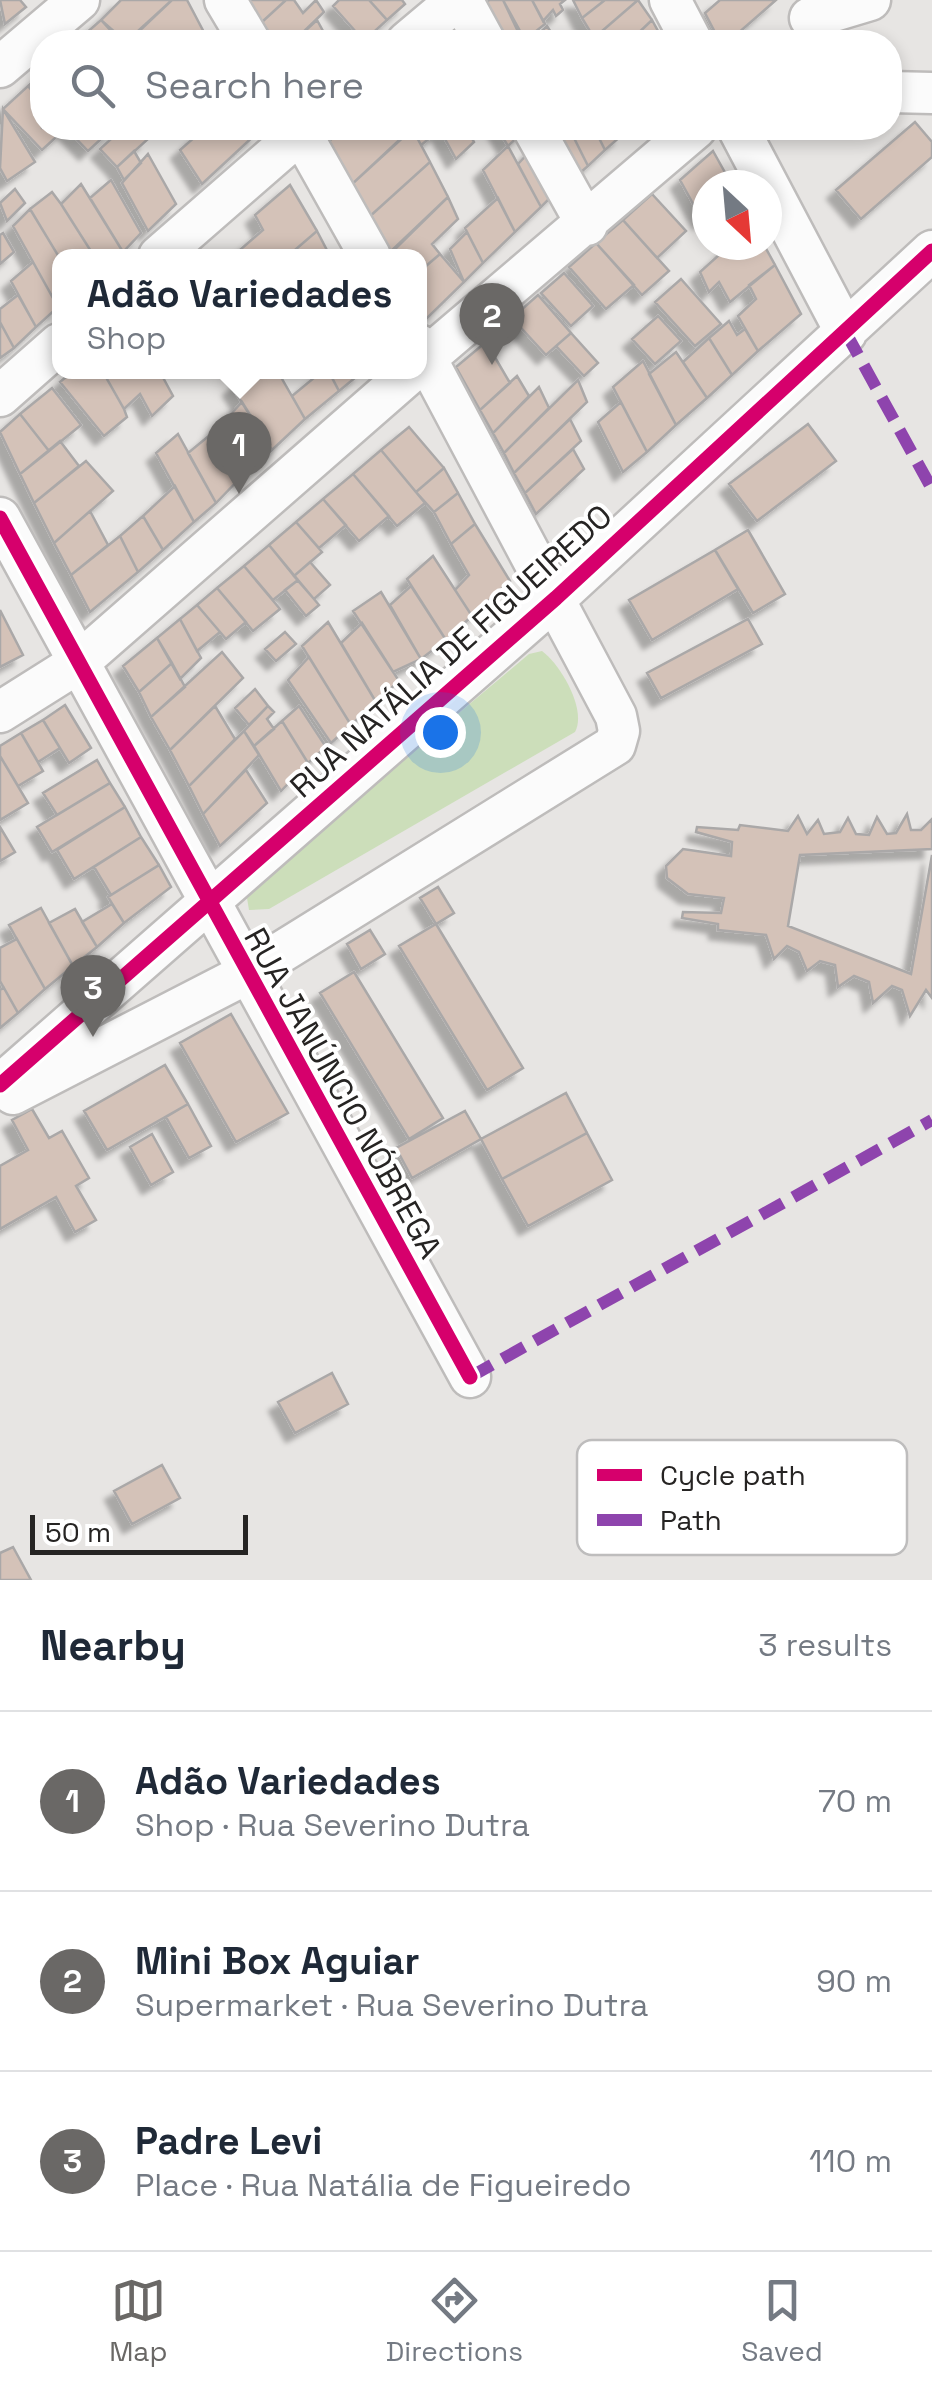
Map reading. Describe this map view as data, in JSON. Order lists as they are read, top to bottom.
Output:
{
  "streets": {
    "street": ["RUA NATÁLIA DE FIGUEIREDO", "RUA JANÚNCIO NÓBREGA"]
  },
  "crossings": [
    ["RUA NATÁLIA DE FIGUEIREDO", "RUA JANÚNCIO NÓBREGA"]
  ],
  "legend": ["Cycle path", "Path"],
  "scale_bar": "50 m",
  "north": "bottom right",
  "page": {
    "search": "Search here",
    "popup": ["Adão Variedades", "Shop"],
    "pins": ["2", "1", "3"],
    "scale": "50 m",
    "heading": ["Nearby", "3 results"],
    "list": [
      {
        "mark": "1",
        "name": "Adão Variedades",
        "note": "Shop · Rua Severino Dutra",
        "value": "70 m"
      },
      {
        "mark": "2",
        "name": "Mini Box Aguiar",
        "note": "Supermarket · Rua Severino Dutra",
        "value": "90 m"
      },
      {
        "mark": "3",
        "name": "Padre Levi",
        "note": "Place · Rua Natália de Figueiredo",
        "value": "110 m"
      }
    ],
    "nav": ["Map", "Directions", "Saved"]
  }
}
